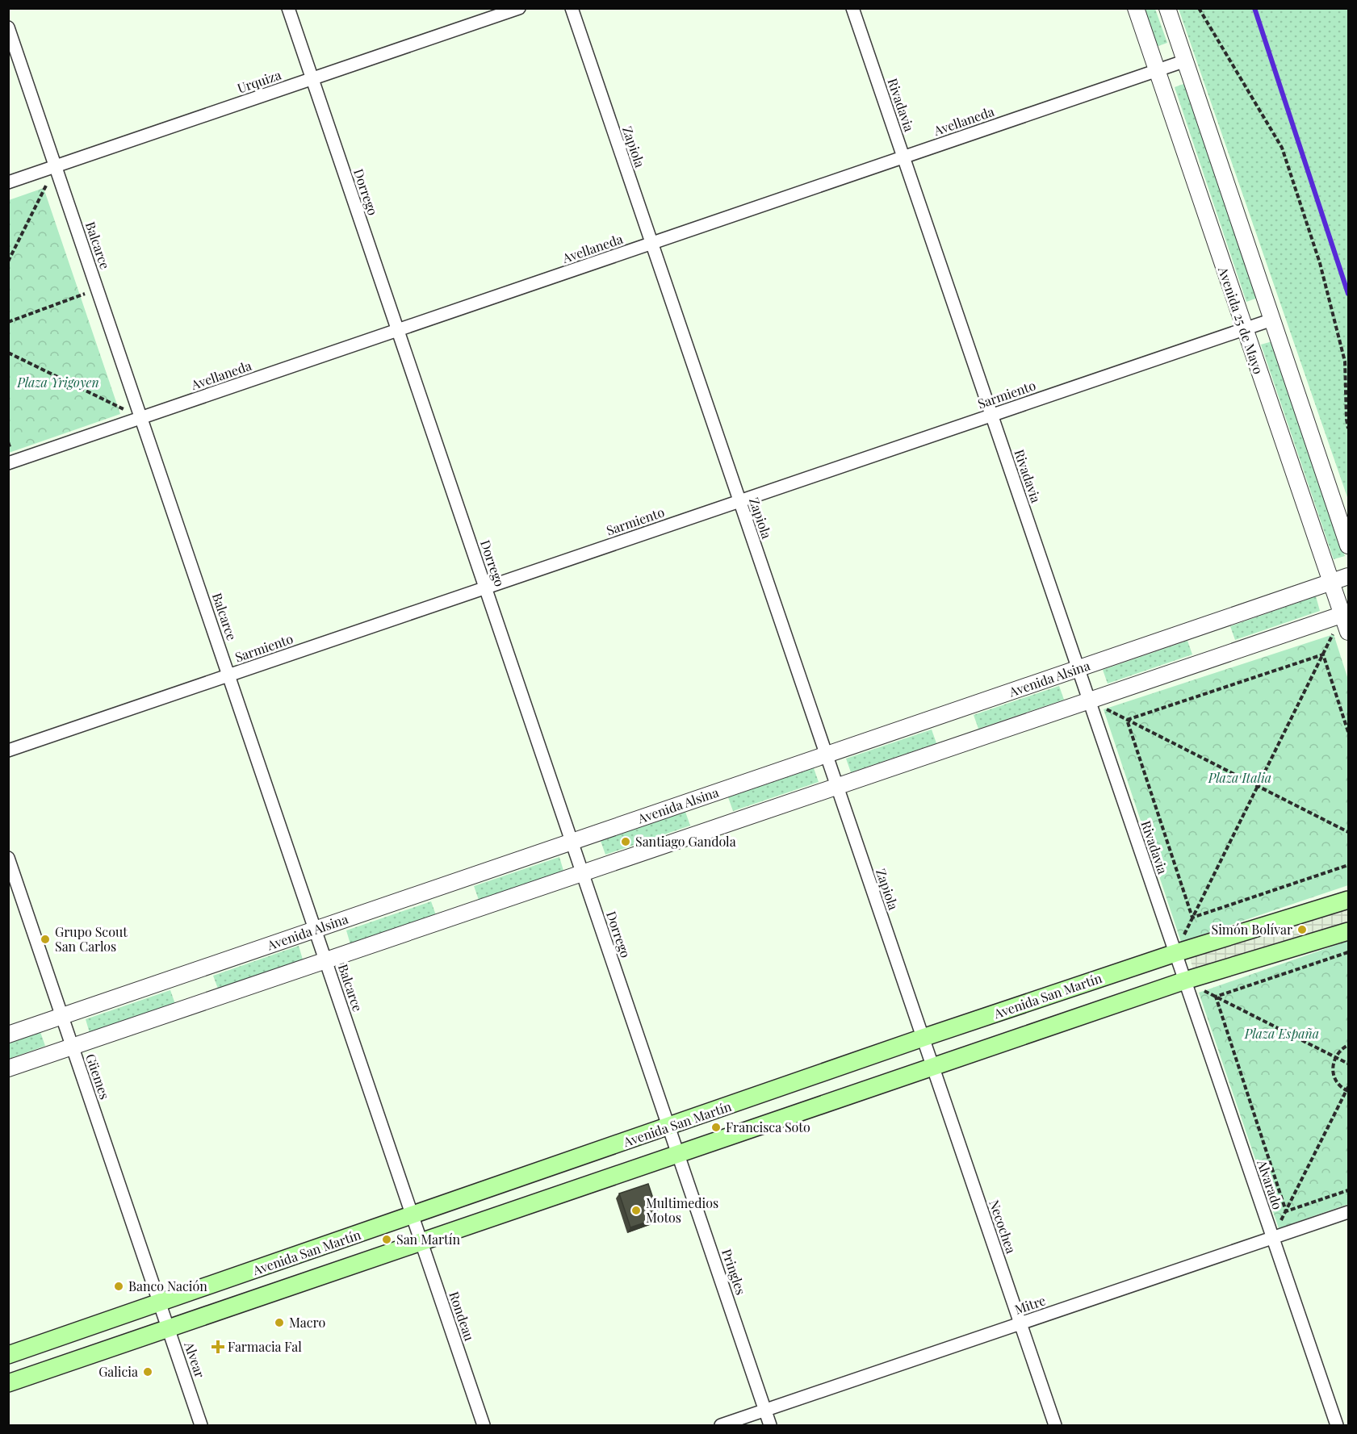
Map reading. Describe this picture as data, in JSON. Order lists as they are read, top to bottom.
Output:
{
  "streets": {
    "main road": ["Avenida San Martín"],
    "street": [
      "Urquiza",
      "Rivadavia",
      "Avellaneda",
      "Zapiola",
      "Dorrego",
      "Balcarce",
      "Avenida 25 de Mayo",
      "Sarmiento",
      "Avenida Alsina",
      "Güemes",
      "Alvarado",
      "Necochea",
      "Pringles",
      "Mitre",
      "Rondeau",
      "Alvear"
    ]
  },
  "crossings": [
    ["Urquiza", "Dorrego"],
    ["Urquiza", "Balcarce"],
    ["Rivadavia", "Avellaneda"],
    ["Rivadavia", "Sarmiento"],
    ["Rivadavia", "Avenida Alsina"],
    ["Rivadavia", "Avenida San Martín"],
    ["Rivadavia", "Alvarado"],
    ["Avellaneda", "Zapiola"],
    ["Avellaneda", "Dorrego"],
    ["Avellaneda", "Balcarce"],
    ["Avellaneda", "Avenida 25 de Mayo"],
    ["Zapiola", "Sarmiento"],
    ["Zapiola", "Avenida Alsina"],
    ["Zapiola", "Avenida San Martín"],
    ["Zapiola", "Necochea"],
    ["Dorrego", "Sarmiento"],
    ["Dorrego", "Avenida Alsina"],
    ["Dorrego", "Avenida San Martín"],
    ["Dorrego", "Pringles"],
    ["Balcarce", "Sarmiento"],
    ["Balcarce", "Avenida Alsina"],
    ["Balcarce", "Avenida San Martín"],
    ["Balcarce", "Rondeau"],
    ["Avenida 25 de Mayo", "Sarmiento"],
    ["Avenida 25 de Mayo", "Avenida Alsina"],
    ["Avenida Alsina", "Güemes"],
    ["Avenida San Martín", "Güemes"],
    ["Avenida San Martín", "Alvarado"],
    ["Avenida San Martín", "Necochea"],
    ["Avenida San Martín", "Pringles"],
    ["Avenida San Martín", "Rondeau"],
    ["Avenida San Martín", "Alvear"],
    ["Güemes", "Alvear"],
    ["Alvarado", "Mitre"],
    ["Necochea", "Mitre"],
    ["Pringles", "Mitre"]
  ],
  "parks": ["Plaza Yrigoyen", "Plaza Italia", "Plaza España"],
  "places": {
    "other": [
      "Santiago Gandola",
      "Simón Bolívar",
      "Grupo Scout San Carlos",
      "Francisca Soto",
      "Multimedios Motos",
      "San Martín",
      "Banco Nación",
      "Macro",
      "Galicia"
    ],
    "health": ["Farmacia Fal"]
  }
}
